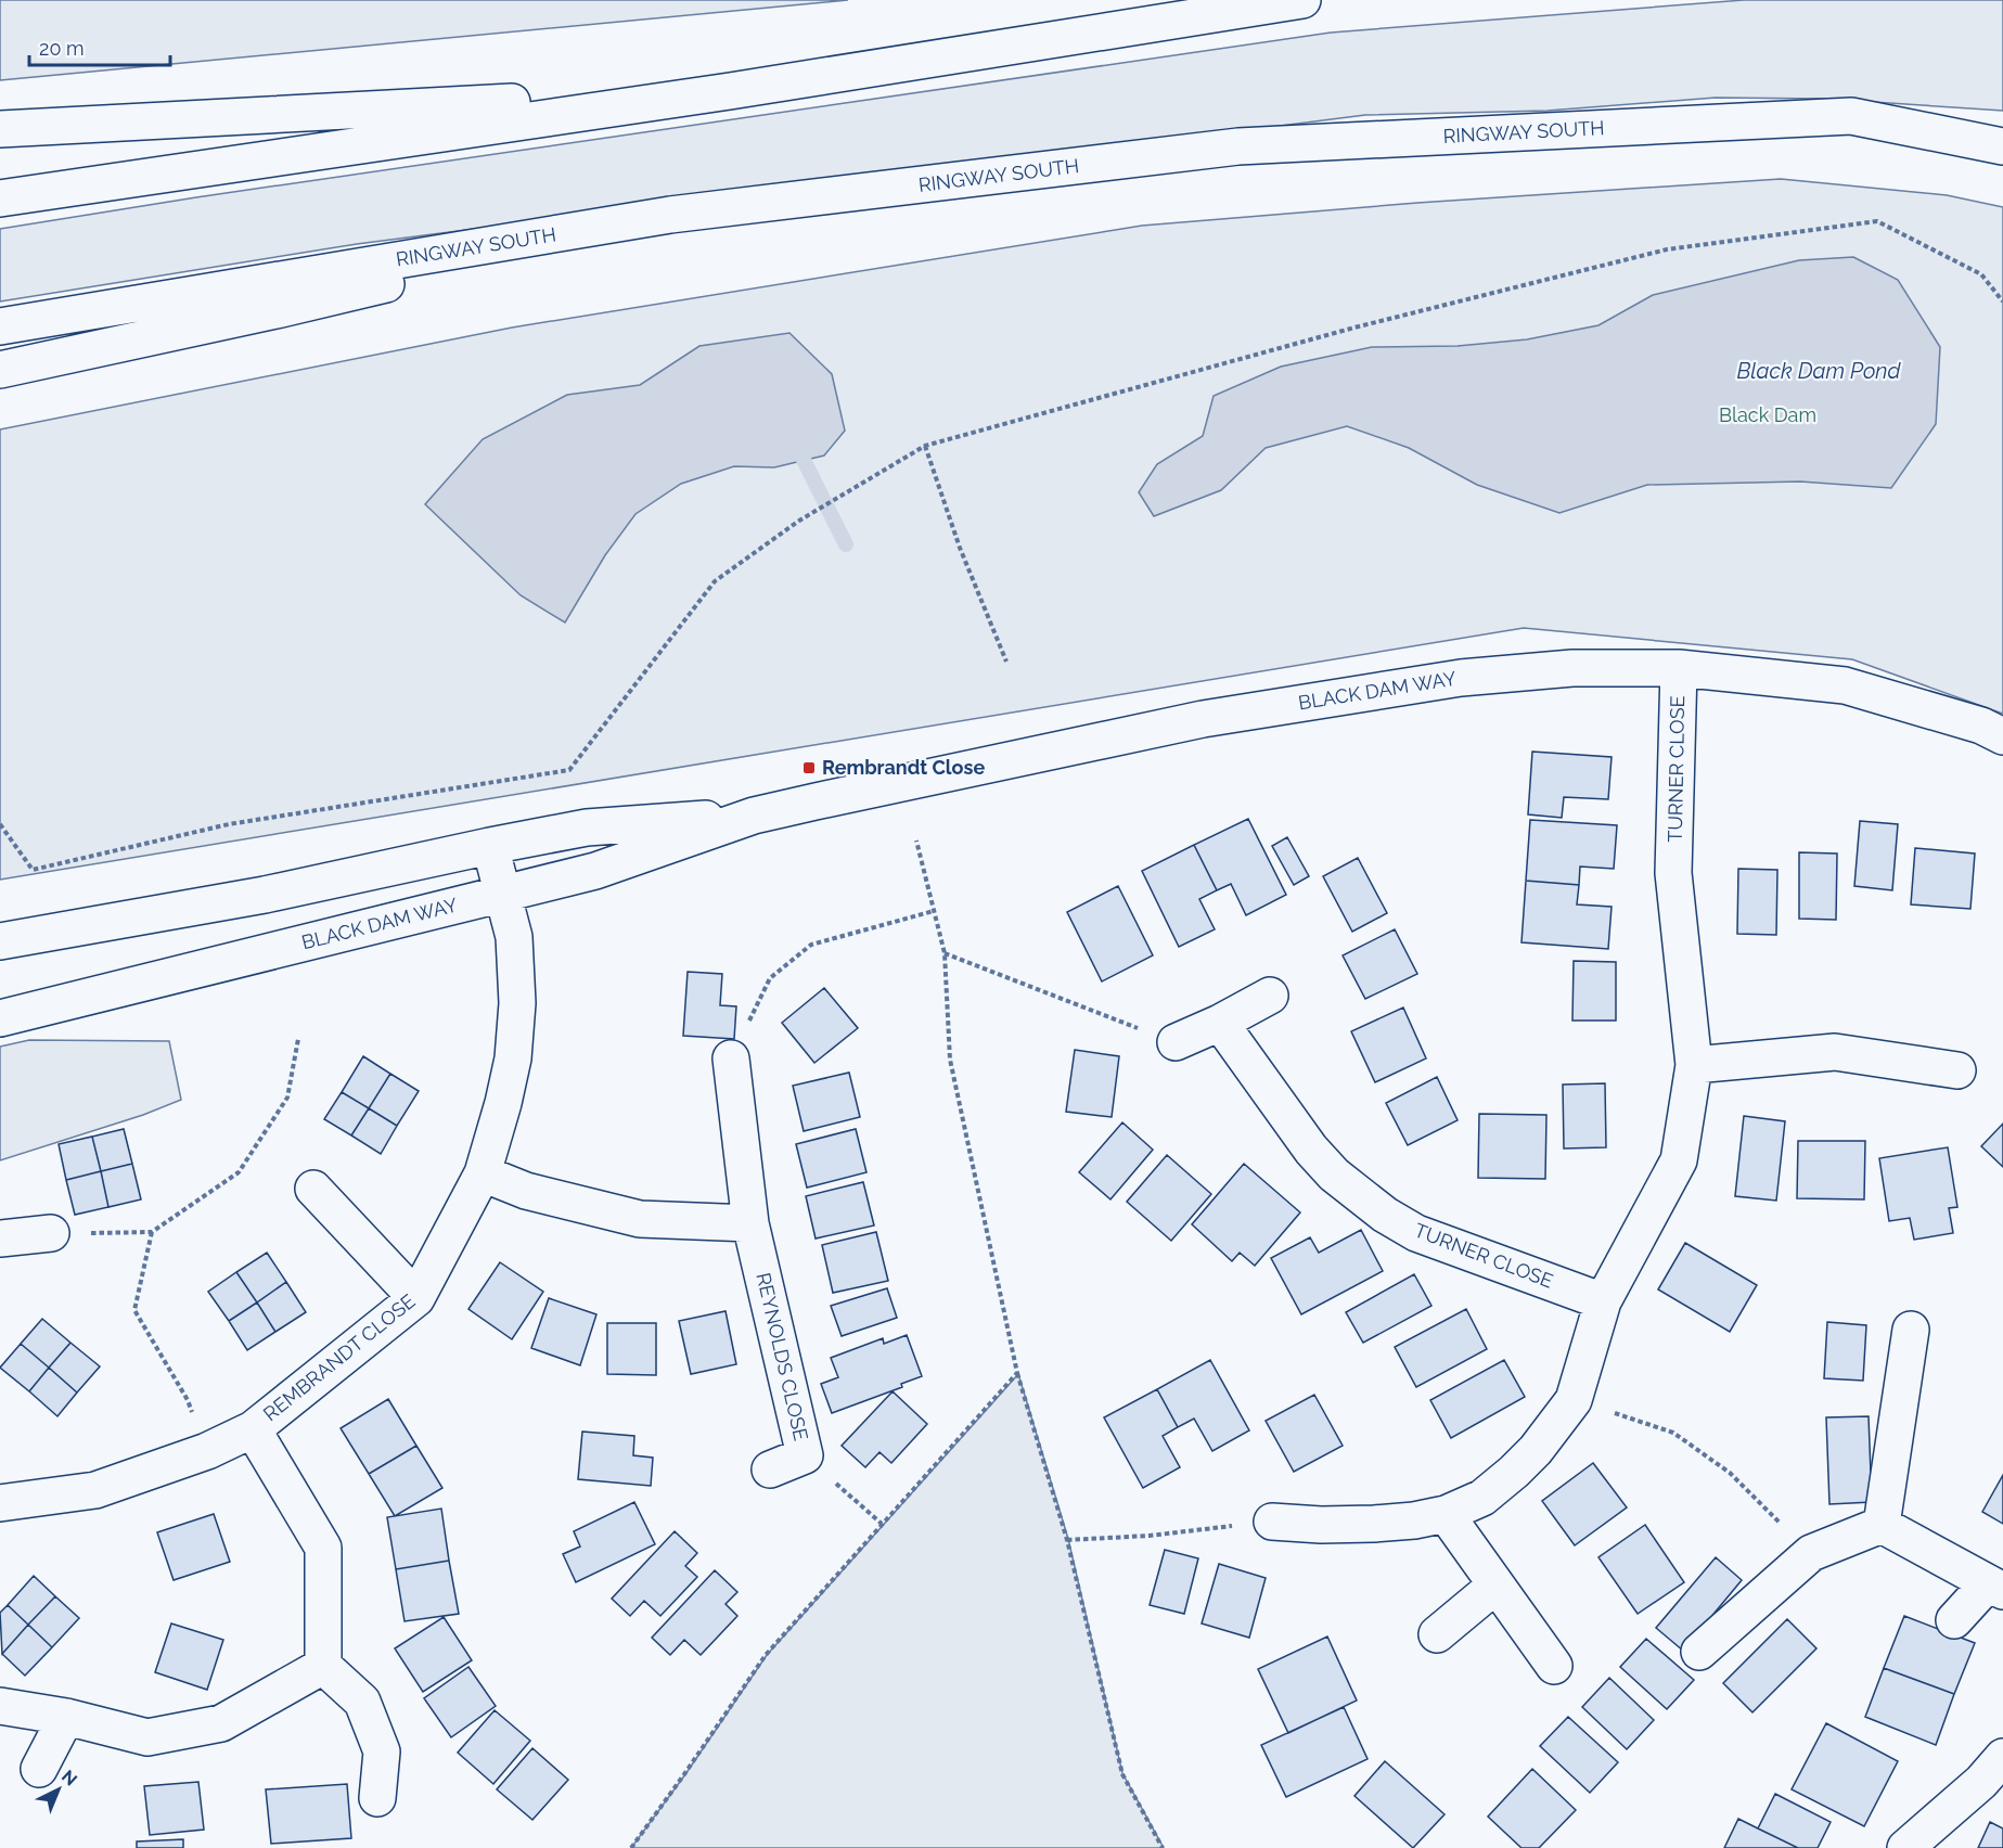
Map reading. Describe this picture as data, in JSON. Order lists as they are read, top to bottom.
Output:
{
  "streets": {
    "street": [
      "RINGWAY SOUTH",
      "BLACK DAM WAY",
      "TURNER CLOSE",
      "REYNOLDS CLOSE",
      "REMBRANDT CLOSE"
    ]
  },
  "crossings": [
    ["BLACK DAM WAY", "TURNER CLOSE"],
    ["BLACK DAM WAY", "REMBRANDT CLOSE"]
  ],
  "water": ["Black Dam Pond"],
  "parks": ["Black Dam"],
  "places": {
    "transit": ["Rembrandt Close"]
  },
  "scale_bar": "20 m",
  "north": "top right"
}
